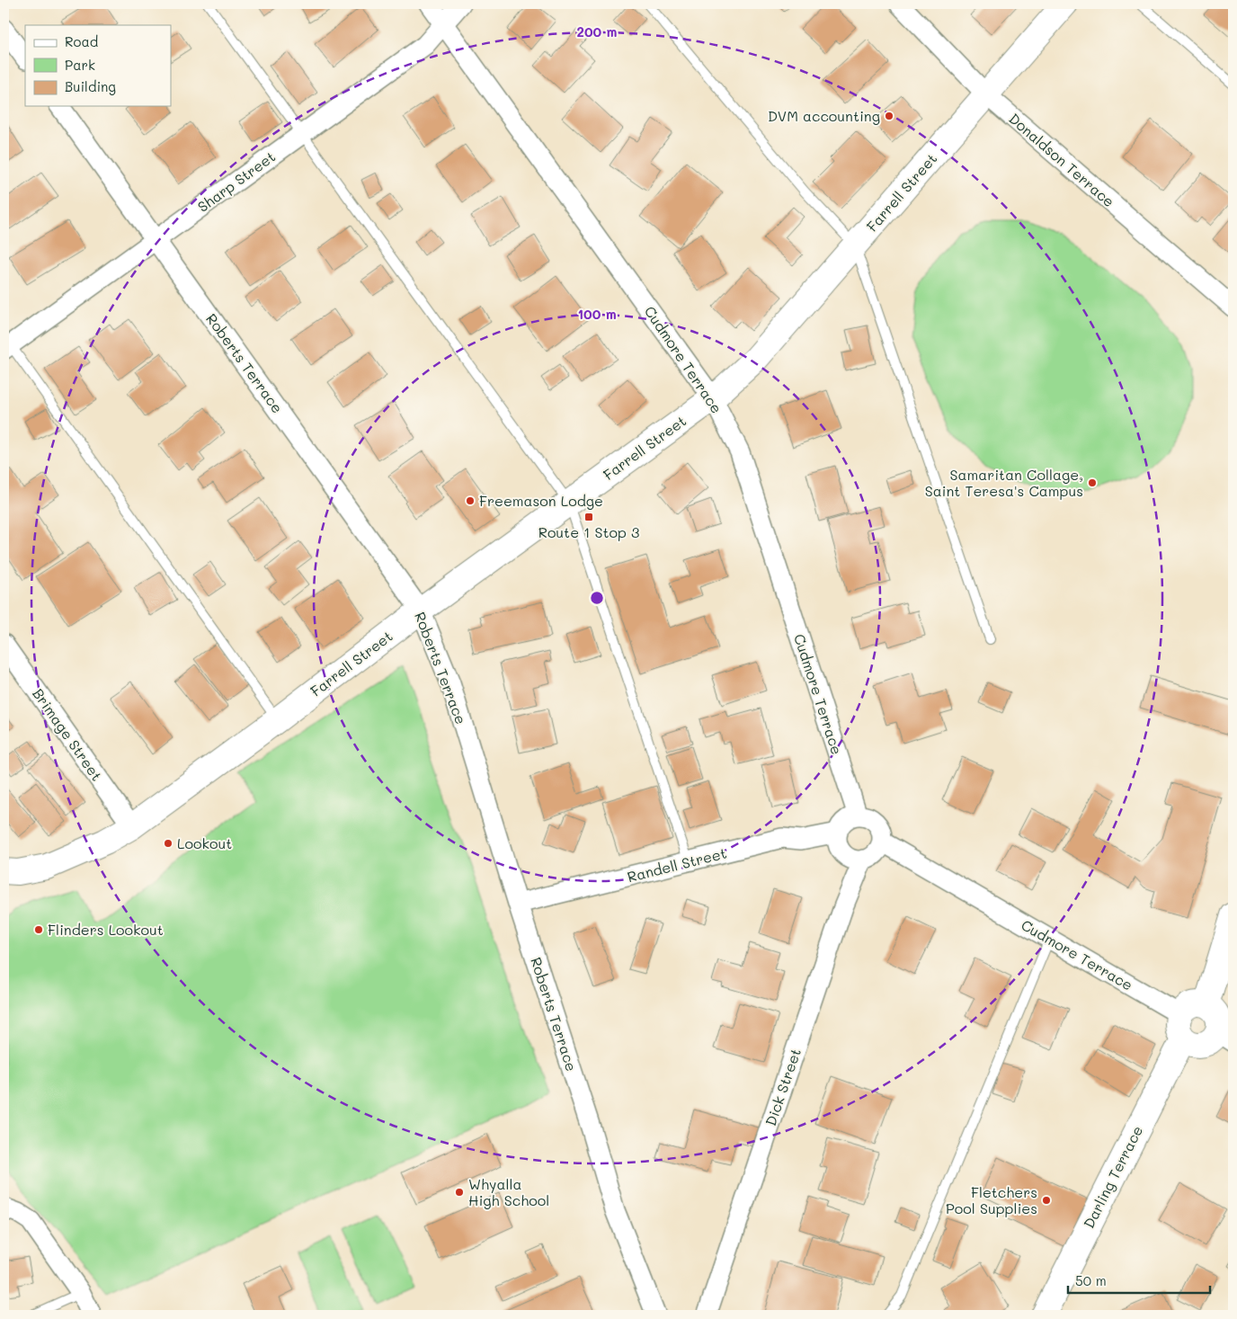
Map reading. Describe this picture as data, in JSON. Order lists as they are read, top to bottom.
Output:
{
  "streets": {
    "main road": ["Farrell Street", "Darling Terrace"],
    "street": [
      "Donaldson Terrace",
      "Sharp Street",
      "Cudmore Terrace",
      "Roberts Terrace",
      "Brimage Street",
      "Randell Street",
      "Dick Street"
    ]
  },
  "crossings": [
    ["Donaldson Terrace", "Farrell Street"],
    ["Sharp Street", "Cudmore Terrace"],
    ["Sharp Street", "Roberts Terrace"],
    ["Farrell Street", "Cudmore Terrace"],
    ["Farrell Street", "Roberts Terrace"],
    ["Farrell Street", "Brimage Street"],
    ["Cudmore Terrace", "Randell Street"],
    ["Cudmore Terrace", "Dick Street"],
    ["Cudmore Terrace", "Darling Terrace"],
    ["Roberts Terrace", "Randell Street"],
    ["Randell Street", "Dick Street"]
  ],
  "places": {
    "other": [
      "DVM accounting",
      "Samaritan Collage, Saint Teresa's Campus",
      "Freemason Lodge",
      "Lookout",
      "Flinders Lookout",
      "Whyalla High School",
      "Fletchers Pool Supplies"
    ],
    "transit": ["Route 1 Stop 3"]
  },
  "legend": ["Road", "Park", "Building"],
  "scale_bar": "50 m",
  "rings": ["200 m", "100 m"]
}
